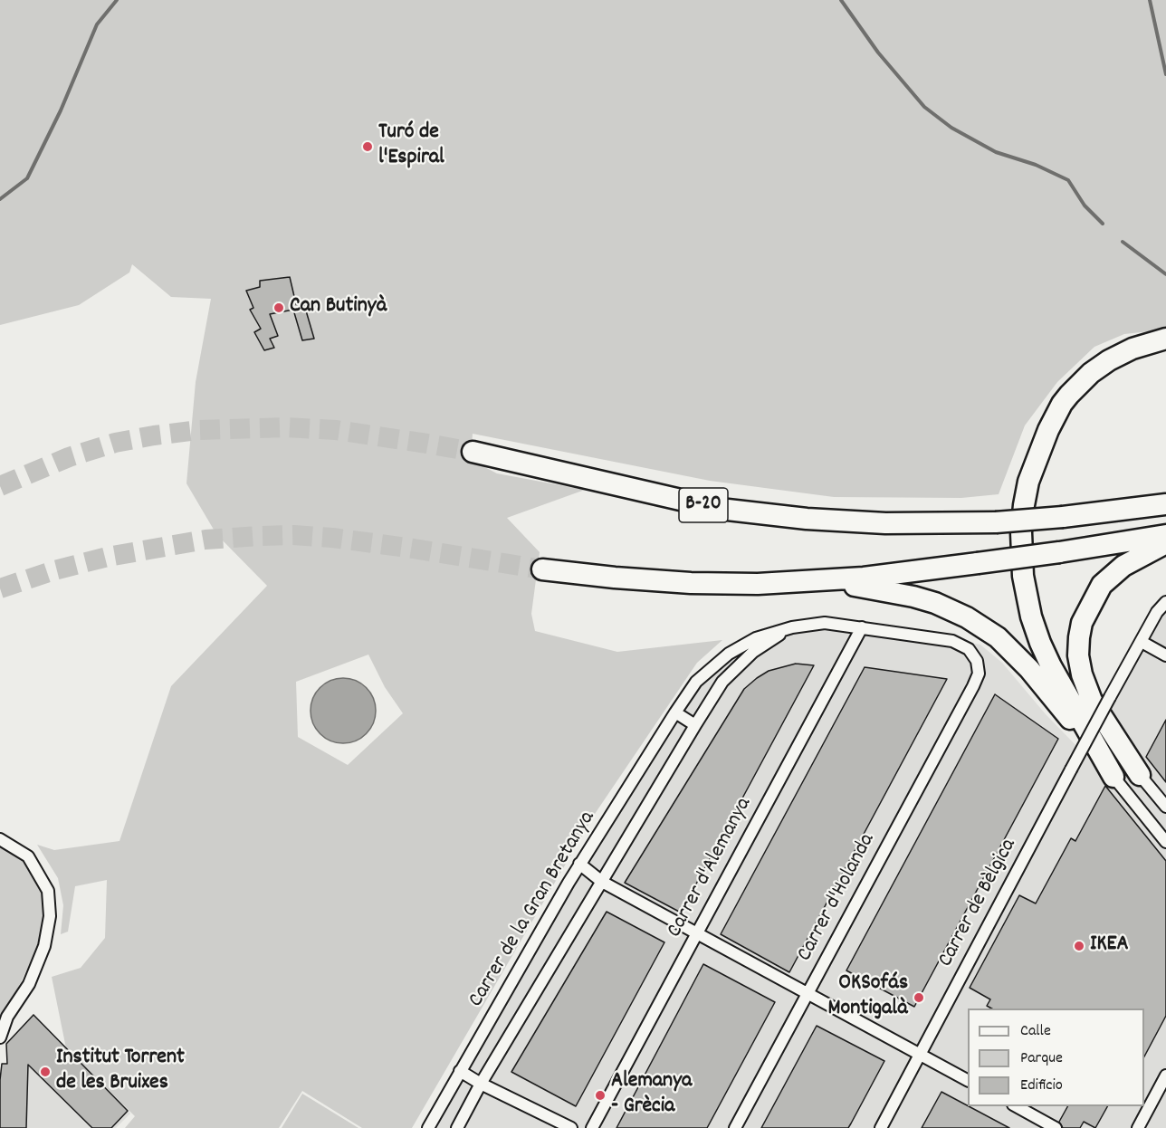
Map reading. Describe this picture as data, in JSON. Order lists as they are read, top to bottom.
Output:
{
  "streets": {
    "highway": ["B-20"],
    "street": [
      "Carrer d'Alemanya",
      "Carrer d'Holanda",
      "Carrer de Bèlgica",
      "Carrer de la Gran Bretanya"
    ]
  },
  "crossings": [
    ["Carrer d'Alemanya", "Carrer de la Gran Bretanya"],
    ["Carrer d'Holanda", "Carrer de la Gran Bretanya"]
  ],
  "places": [
    "Turó de l'Espiral",
    "Can Butinyà",
    "IKEA",
    "OKSofás Montigalà",
    "Institut Torrent de les Bruixes",
    "Alemanya - Grècia"
  ],
  "legend": ["Calle", "Parque", "Edificio"]
}
